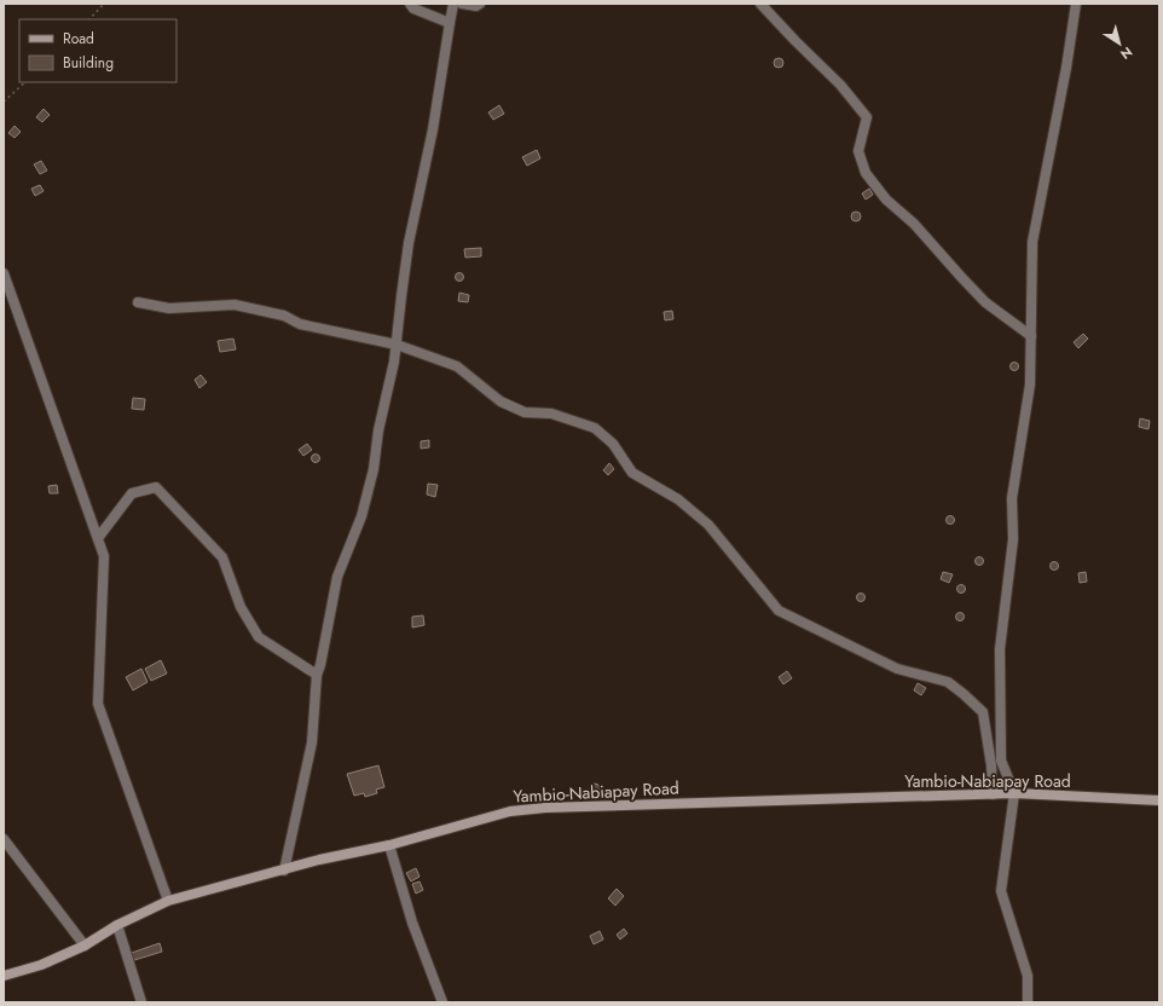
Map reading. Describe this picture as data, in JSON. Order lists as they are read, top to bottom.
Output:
{
  "streets": {
    "main road": ["Yambio-Nabiapay Road"]
  },
  "legend": ["Road", "Building"],
  "north": "bottom right"
}
